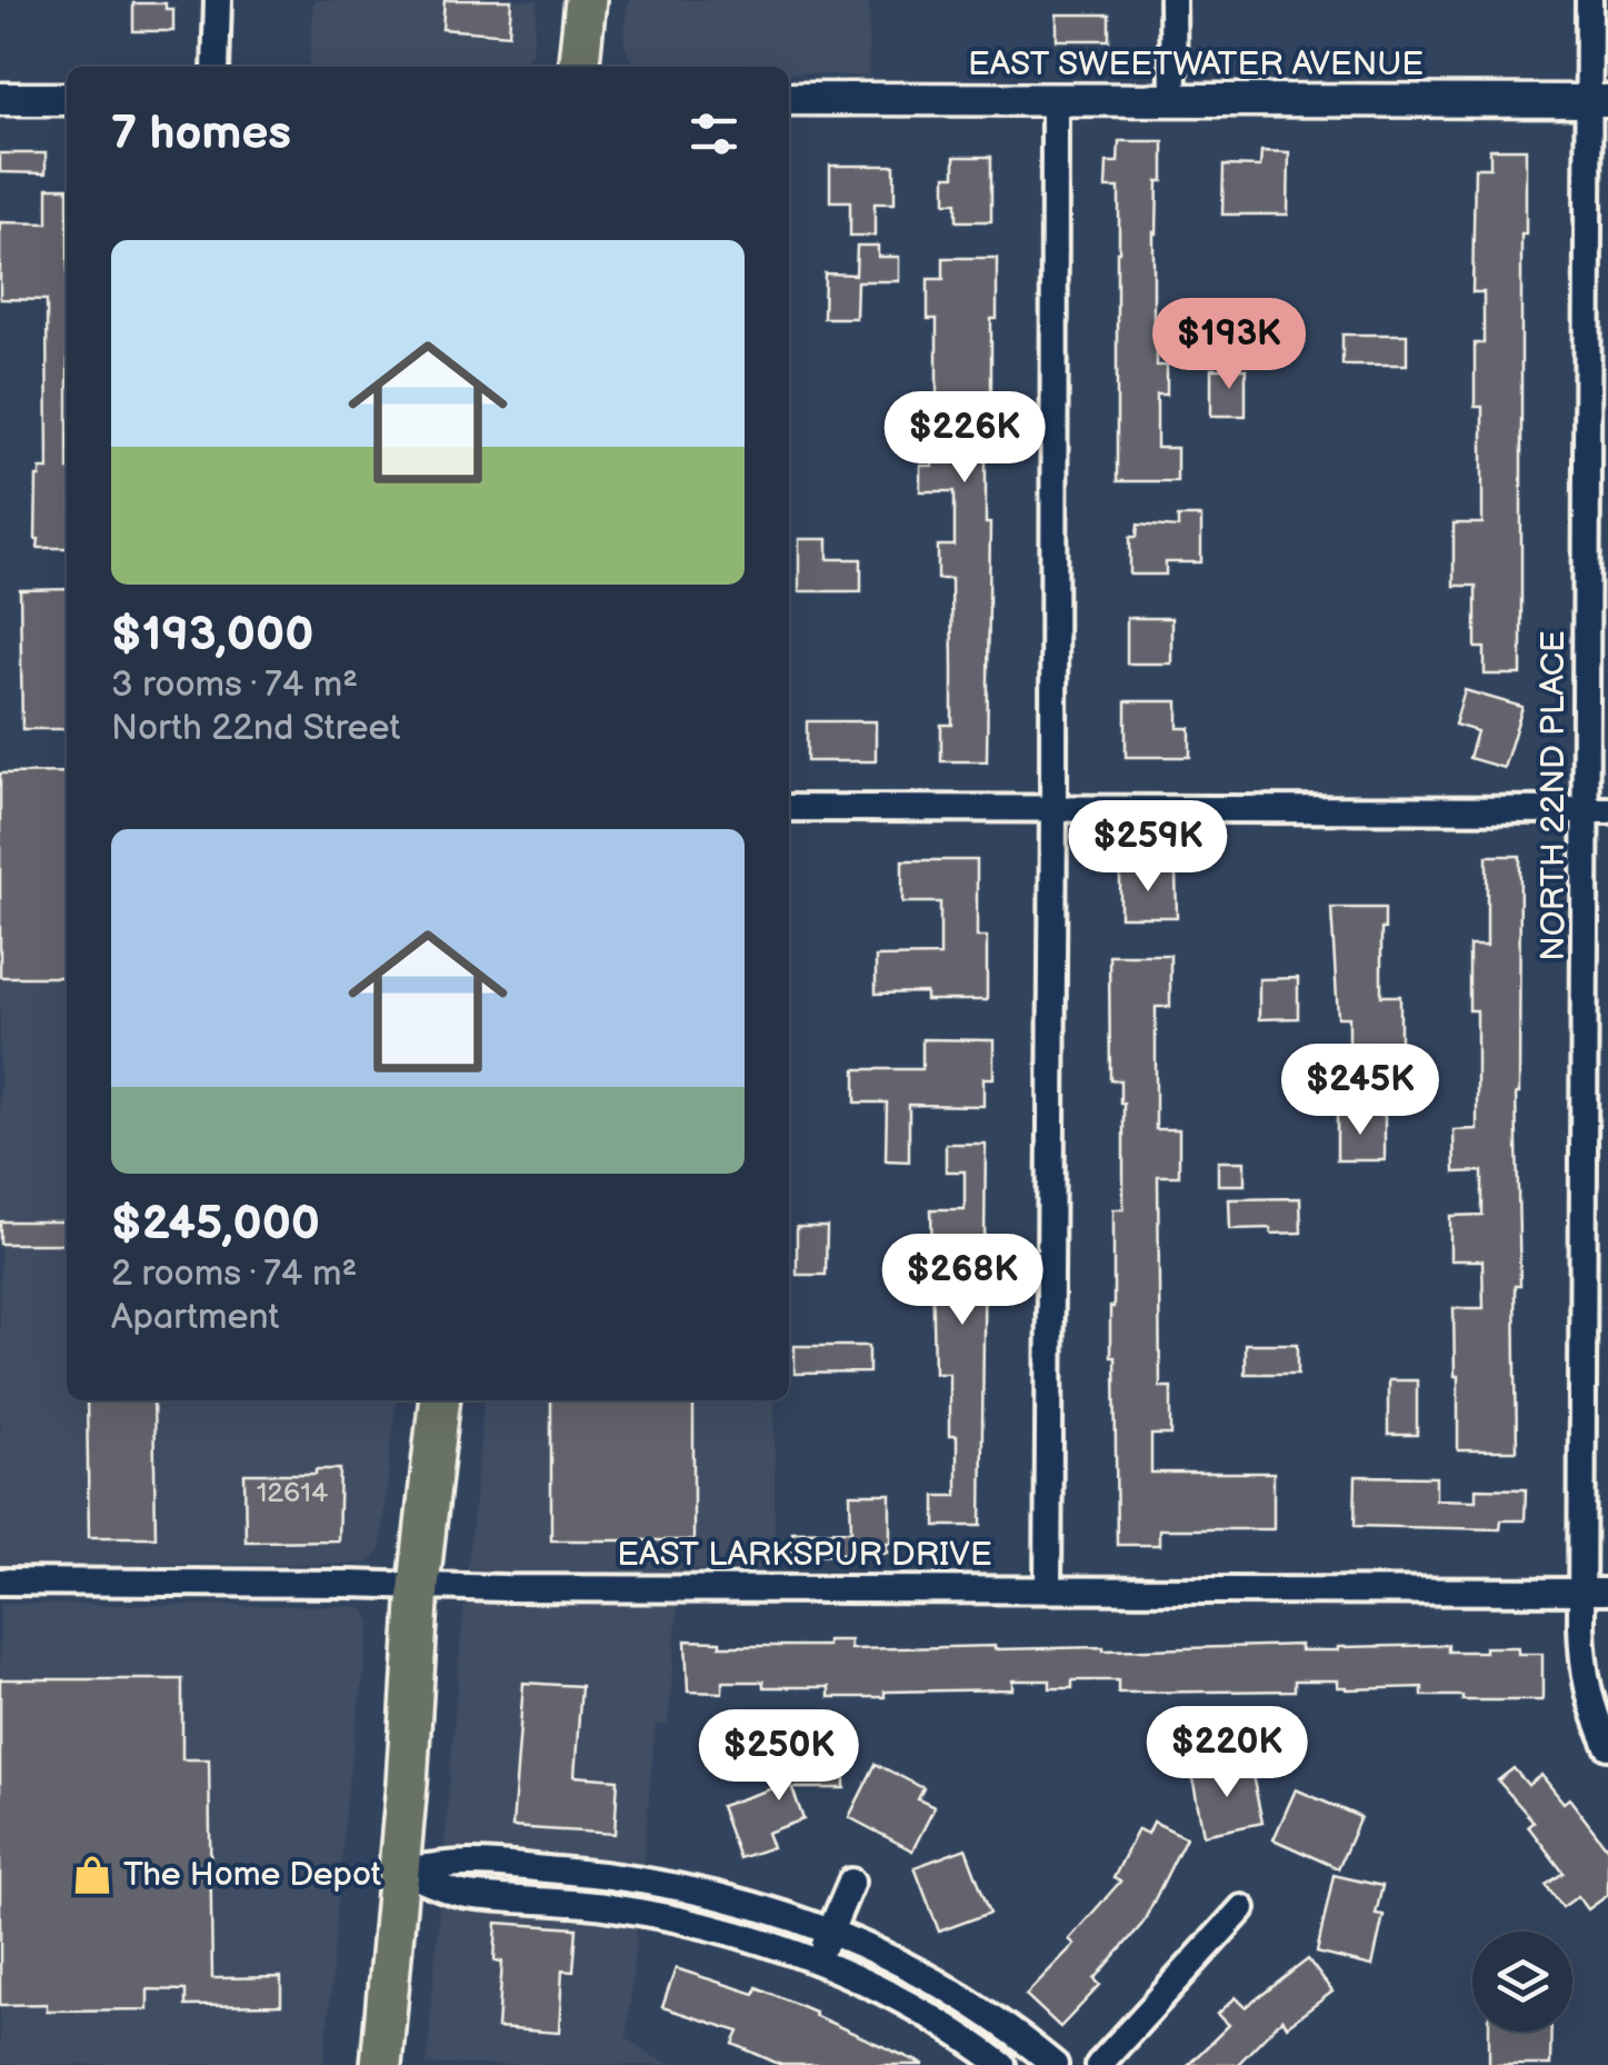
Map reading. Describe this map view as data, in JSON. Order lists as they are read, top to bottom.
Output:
{
  "streets": {
    "street": ["EAST SWEETWATER AVENUE", "NORTH 22ND PLACE", "EAST LARKSPUR DRIVE"]
  },
  "crossings": [
    ["EAST SWEETWATER AVENUE", "NORTH 22ND PLACE"],
    ["NORTH 22ND PLACE", "EAST LARKSPUR DRIVE"]
  ],
  "places": {
    "shop": ["The Home Depot"]
  },
  "house_numbers": ["12614"],
  "page": {
    "heading": "7 homes",
    "list": [
      {
        "name": "$193,000",
        "note": "3 rooms · 74 m² · North 22nd Street"
      },
      {
        "name": "$245,000",
        "note": "2 rooms · 74 m² · Apartment"
      }
    ],
    "price": [
      "$193K",
      "$226K",
      "$259K",
      "$245K",
      "$268K",
      "$220K",
      "$250K"
    ]
  }
}
